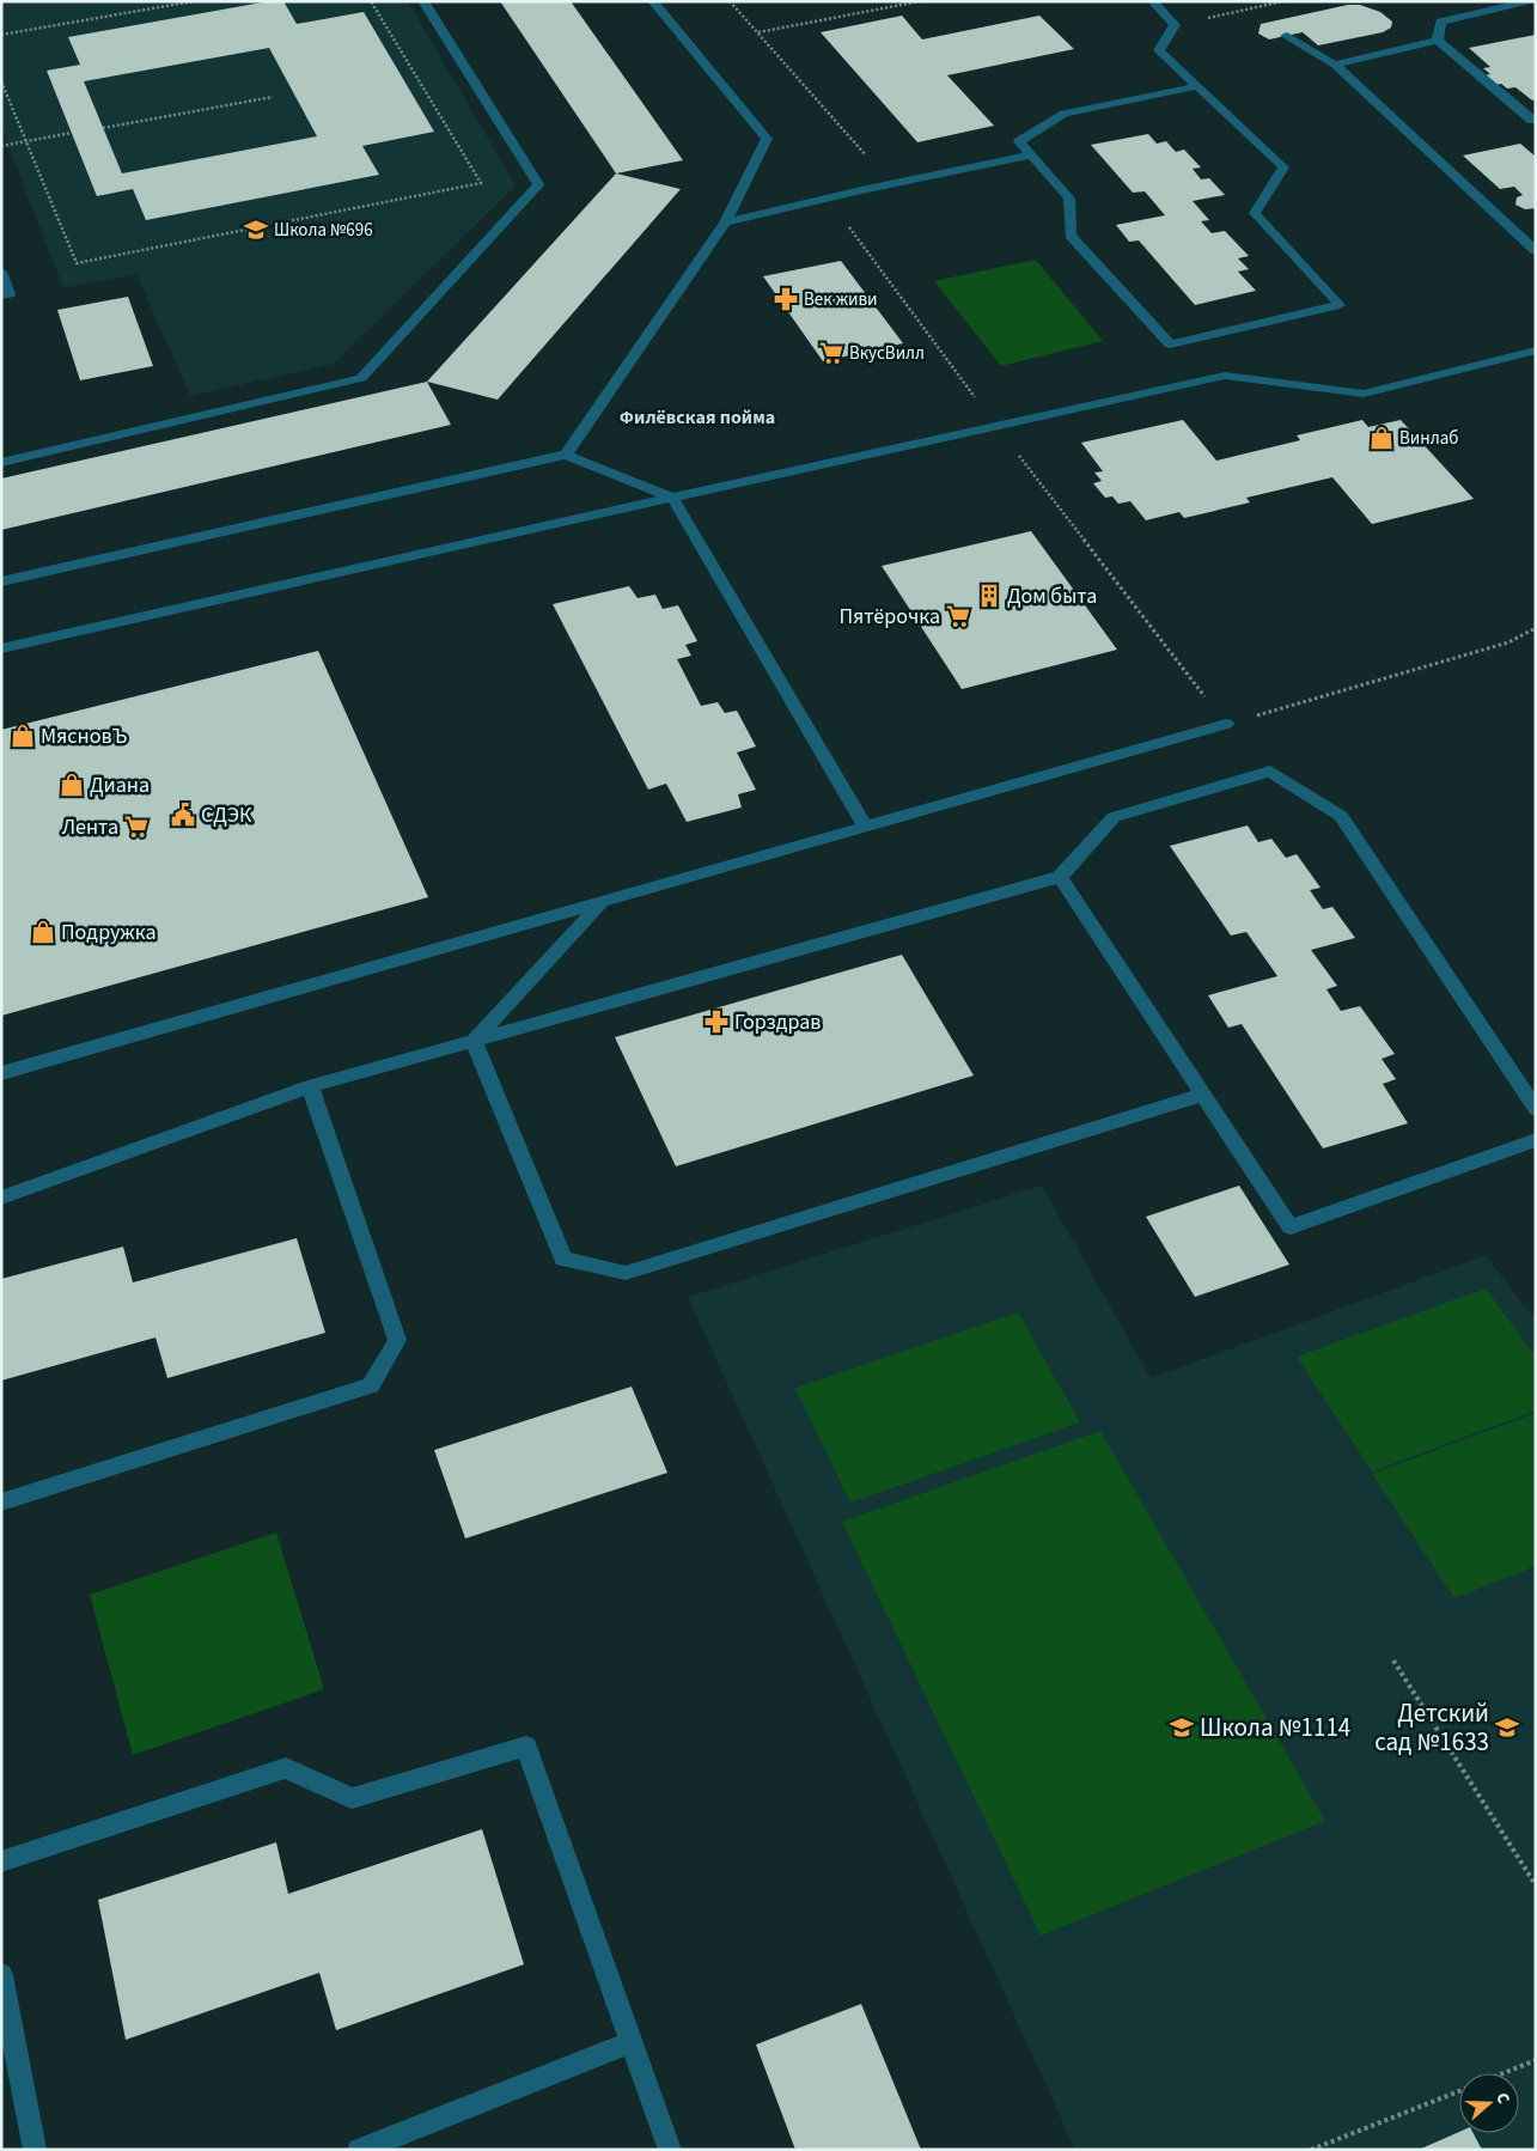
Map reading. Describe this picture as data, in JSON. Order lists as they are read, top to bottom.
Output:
{
  "districts": ["Филёвская пойма"],
  "places": {
    "school or university": ["Школа №696", "Школа №1114", "Детский сад №1633"],
    "pharmacy": ["Век живи", "Горздрав"],
    "supermarket": ["ВкусВилл", "Пятёрочка", "Лента"],
    "shop": [
      "Винлаб",
      "МясновЪ",
      "Диана",
      "Подружка"
    ],
    "building": ["Дом быта"],
    "public building": ["СДЭК"]
  },
  "north": "right"
}
